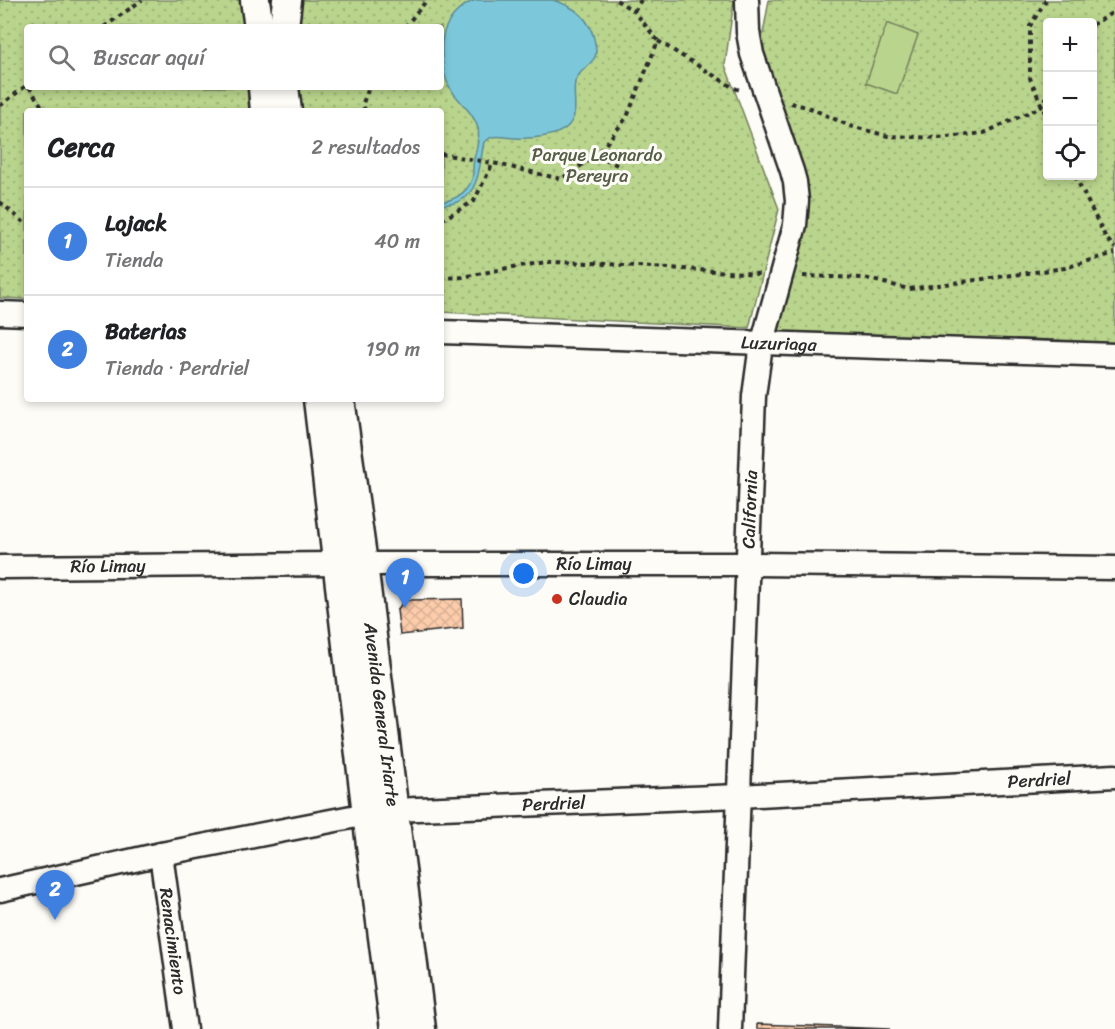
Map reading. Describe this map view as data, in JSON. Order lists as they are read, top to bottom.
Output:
{
  "streets": {
    "main road": ["Avenida General Iriarte"],
    "street": [
      "Luzuriaga",
      "California",
      "Río Limay",
      "Perdriel",
      "Renacimiento"
    ]
  },
  "crossings": [
    ["Luzuriaga", "California"],
    ["California", "Río Limay"],
    ["California", "Perdriel"],
    ["Río Limay", "Avenida General Iriarte"],
    ["Avenida General Iriarte", "Perdriel"],
    ["Perdriel", "Renacimiento"]
  ],
  "parks": ["Parque Leonardo Pereyra"],
  "places": ["Claudia"],
  "page": {
    "map_buttons": ["+", "−"],
    "search": "Buscar aquí",
    "heading": ["Cerca", "2 resultados"],
    "list": [
      {
        "mark": "1",
        "name": "Lojack",
        "note": "Tienda",
        "value": "40 m"
      },
      {
        "mark": "2",
        "name": "Baterias",
        "note": "Tienda · Perdriel",
        "value": "190 m"
      }
    ],
    "pins": ["1", "2"]
  }
}
